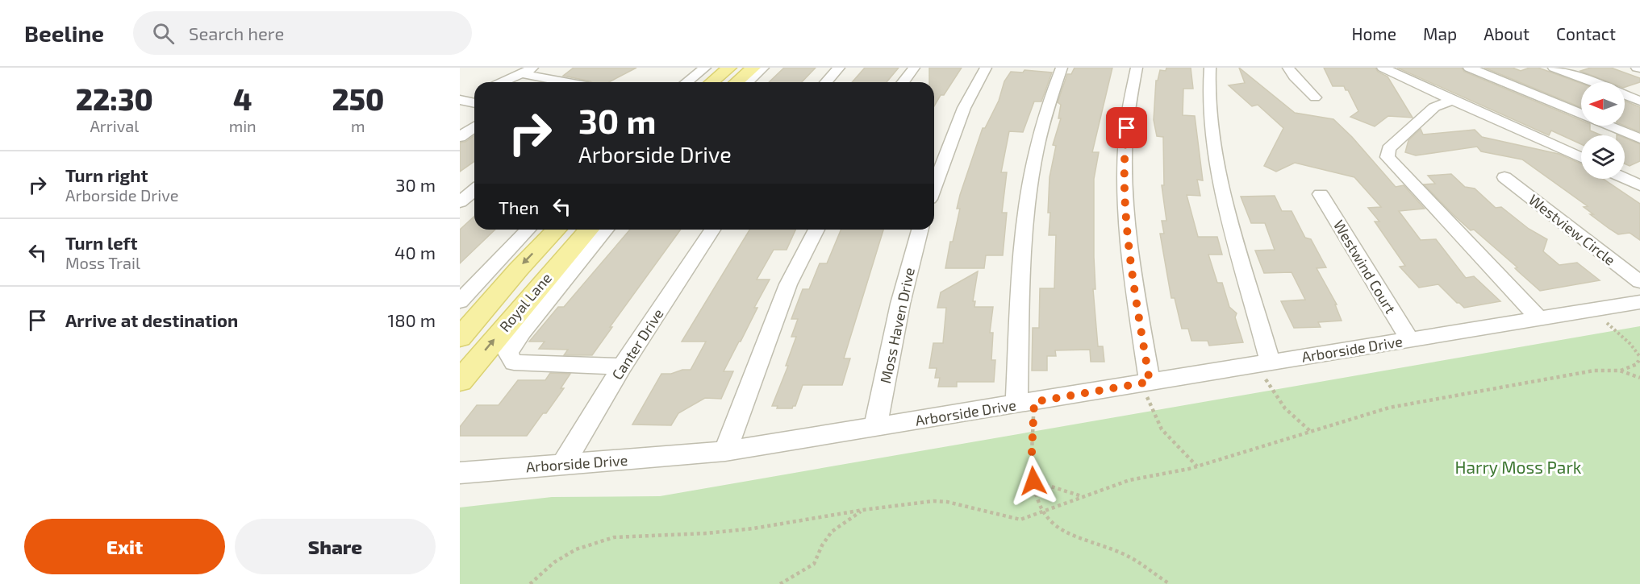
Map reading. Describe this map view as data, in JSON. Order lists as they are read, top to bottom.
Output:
{
  "streets": {
    "main road": ["Royal Lane"],
    "street": [
      "Westview Circle",
      "Westwind Court",
      "Moss Haven Drive",
      "Canter Drive",
      "Arborside Drive"
    ]
  },
  "crossings": [
    ["Westwind Court", "Arborside Drive"],
    ["Moss Haven Drive", "Arborside Drive"],
    ["Canter Drive", "Arborside Drive"]
  ],
  "parks": ["Harry Moss Park"],
  "north": "left",
  "page": {
    "header": "Beeline",
    "search": "Search here",
    "nav": [
      "Home",
      "Map",
      "About",
      "Contact"
    ],
    "eta": [
      "22:30",
      "Arrival",
      "4",
      "min",
      "250",
      "m"
    ],
    "turn": ["30 m", "Arborside Drive"],
    "list": [
      {
        "name": "Turn right",
        "note": "Arborside Drive",
        "value": "30 m"
      },
      {
        "name": "Turn left",
        "note": "Moss Trail",
        "value": "40 m"
      },
      {
        "name": "Arrive at destination",
        "value": "180 m"
      }
    ],
    "then": "Then",
    "buttons": ["Exit", "Share"]
  }
}
